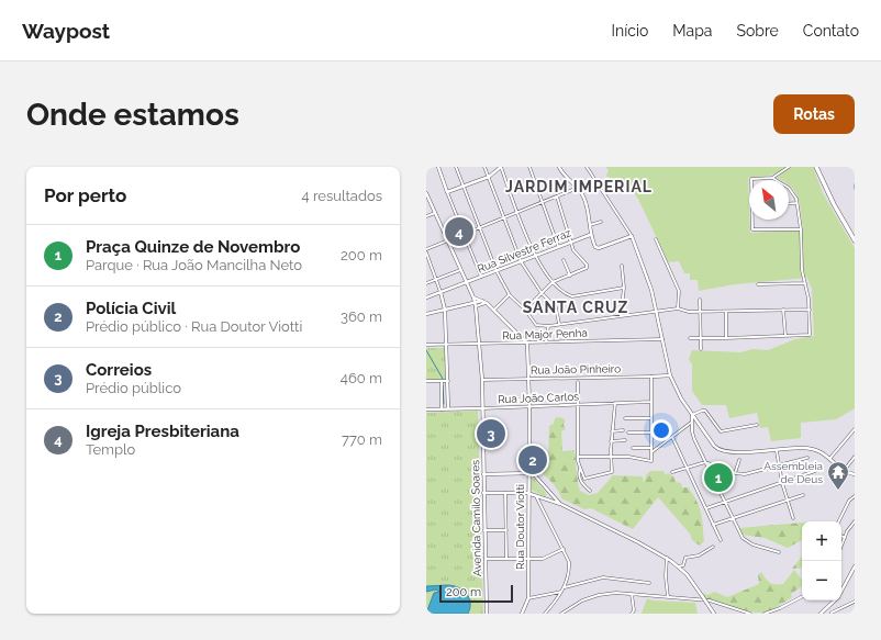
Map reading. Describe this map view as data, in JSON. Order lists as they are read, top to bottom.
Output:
{
  "streets": {
    "street": [
      "Rua Silvestre Ferraz",
      "Rua Major Penha",
      "Rua João Pinheiro",
      "Rua João Carlos",
      "Avenida Camilo Soares",
      "Rua Doutor Viotti"
    ]
  },
  "crossings": [
    ["Rua Major Penha", "Avenida Camilo Soares"],
    ["Rua Major Penha", "Rua Doutor Viotti"],
    ["Rua João Pinheiro", "Avenida Camilo Soares"],
    ["Rua João Pinheiro", "Rua Doutor Viotti"],
    ["Rua João Carlos", "Avenida Camilo Soares"],
    ["Rua João Carlos", "Rua Doutor Viotti"]
  ],
  "districts": ["JARDIM IMPERIAL", "SANTA CRUZ"],
  "places": {
    "temple": ["Assembleia de Deus"]
  },
  "scale_bar": "200 m",
  "north": "top left",
  "page": {
    "header": "Waypost",
    "nav": [
      "Início",
      "Mapa",
      "Sobre",
      "Contato"
    ],
    "buttons": "Rotas",
    "title": "Onde estamos",
    "heading": ["Por perto", "4 resultados"],
    "pins": [
      "4",
      "3",
      "2",
      "1"
    ],
    "list": [
      {
        "mark": "1",
        "name": "Praça Quinze de Novembro",
        "note": "Parque · Rua João Mancilha Neto",
        "value": "200 m"
      },
      {
        "mark": "2",
        "name": "Polícia Civil",
        "note": "Prédio público · Rua Doutor Viotti",
        "value": "360 m"
      },
      {
        "mark": "3",
        "name": "Correios",
        "note": "Prédio público",
        "value": "460 m"
      },
      {
        "mark": "4",
        "name": "Igreja Presbiteriana",
        "note": "Templo",
        "value": "770 m"
      }
    ],
    "map_buttons": ["+", "−"],
    "scale": "200 m"
  }
}
